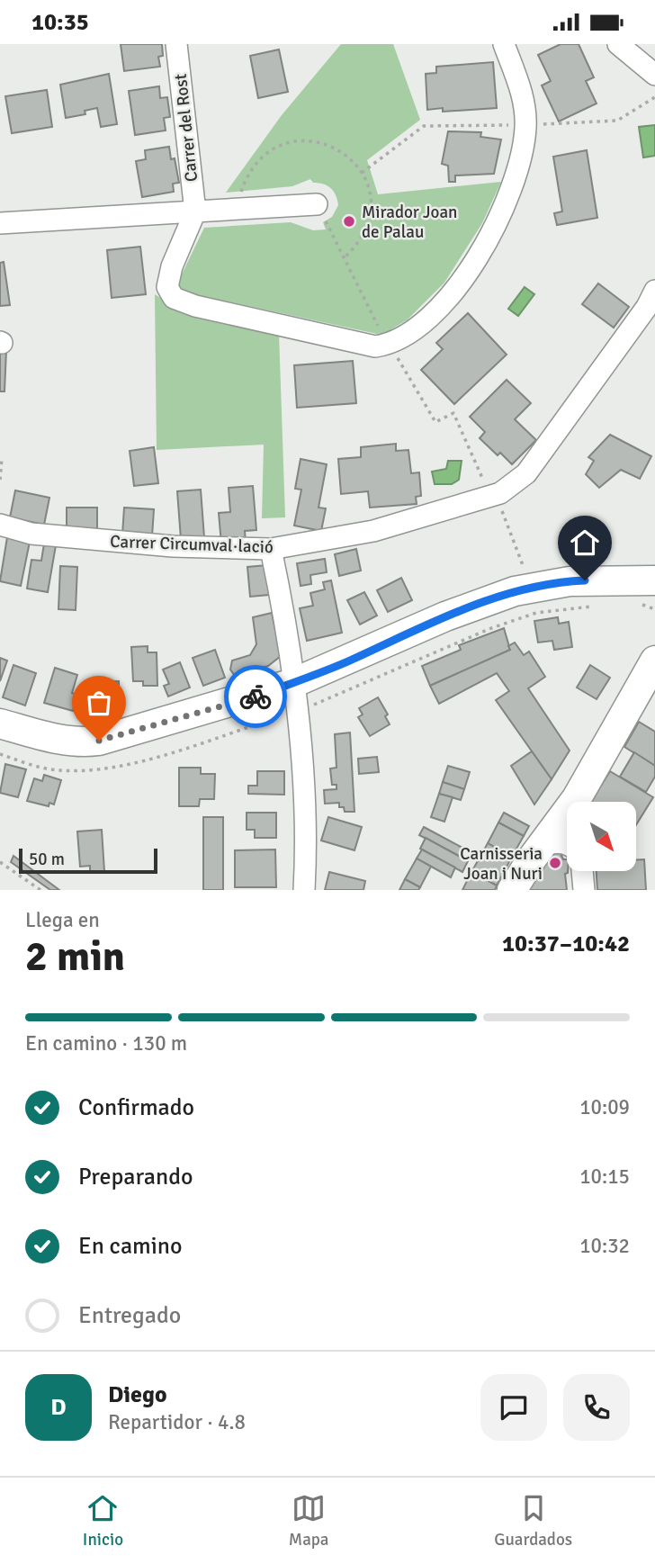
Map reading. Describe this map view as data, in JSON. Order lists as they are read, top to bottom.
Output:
{
  "streets": {
    "street": ["Carrer del Rost", "Carrer Circumval·lació"]
  },
  "places": ["Mirador Joan de Palau", "Carnisseria Joan i Nuri"],
  "scale_bar": "50 m",
  "north": "bottom right",
  "page": {
    "status": "10:35",
    "scale": "50 m",
    "heading": ["2 min", "Llega en", "10:37–10:42"],
    "panel": ["Diego", "Repartidor · 4.8"],
    "bar": "En camino · 130 m",
    "list": [
      ["Confirmado", "10:09"],
      ["Preparando", "10:15"],
      ["En camino", "10:32"],
      "Entregado"
    ],
    "round": "D",
    "tabs": ["Inicio", "Mapa", "Guardados"]
  }
}
